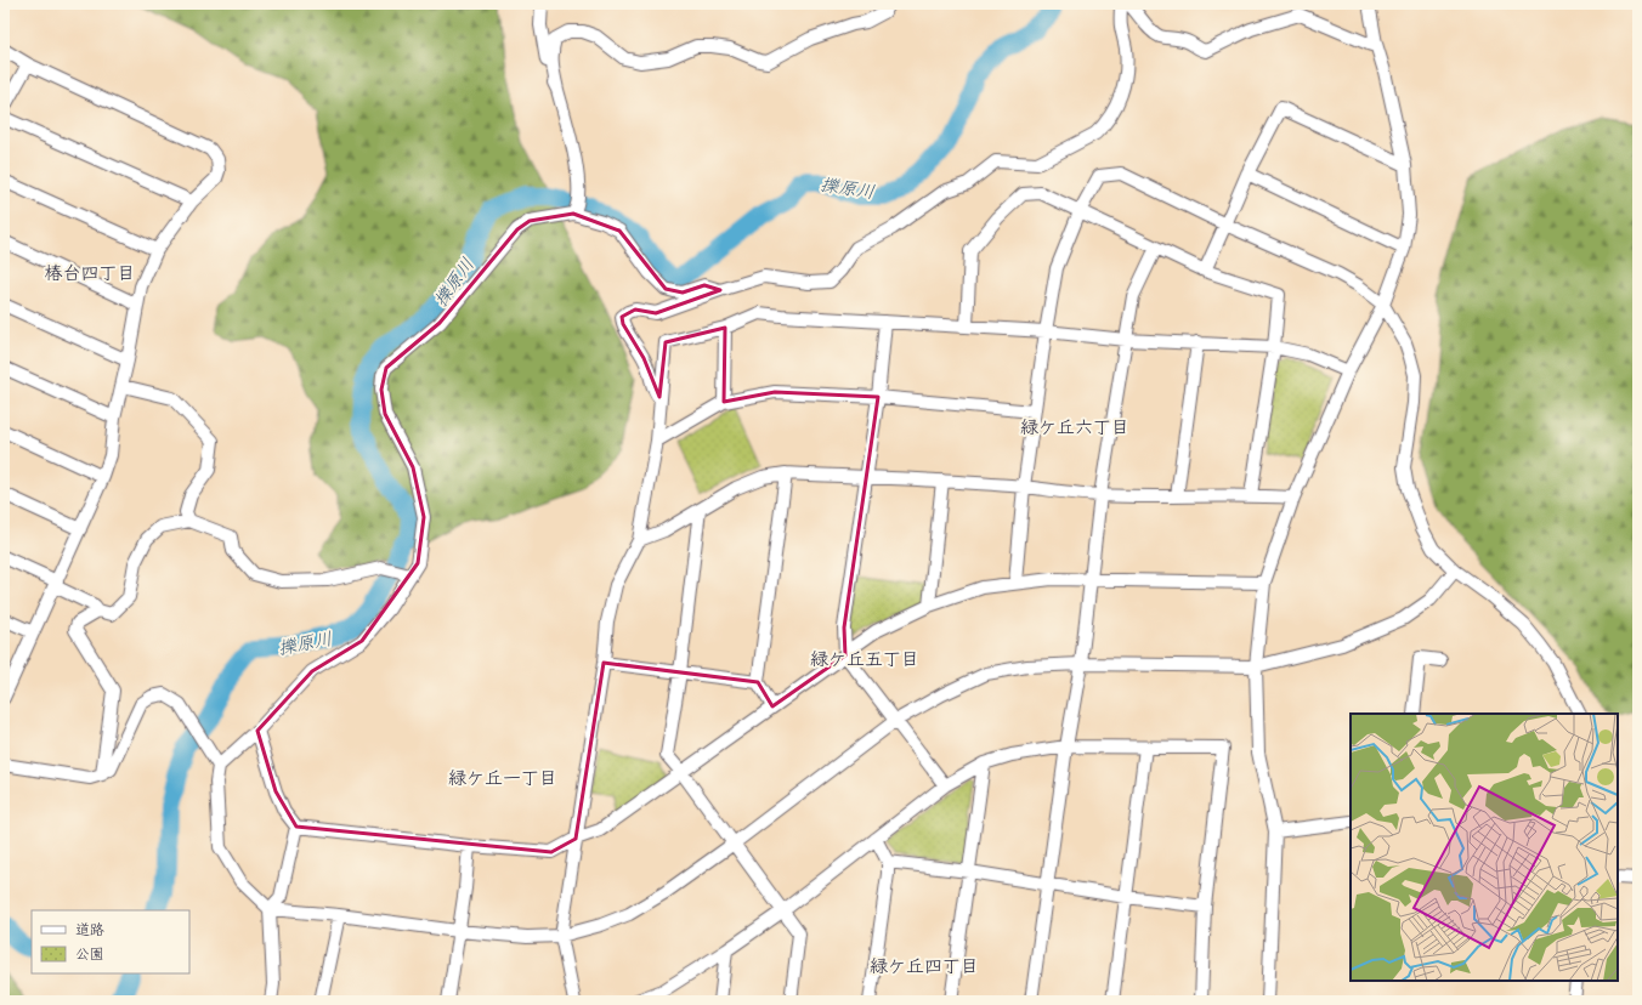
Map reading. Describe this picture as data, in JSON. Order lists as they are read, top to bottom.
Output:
{
  "districts": [
    "椿台四丁目",
    "緑ケ丘六丁目",
    "緑ケ丘五丁目",
    "緑ケ丘一丁目",
    "緑ケ丘四丁目"
  ],
  "water": ["擽原川"],
  "legend": ["道路", "公園"]
}
